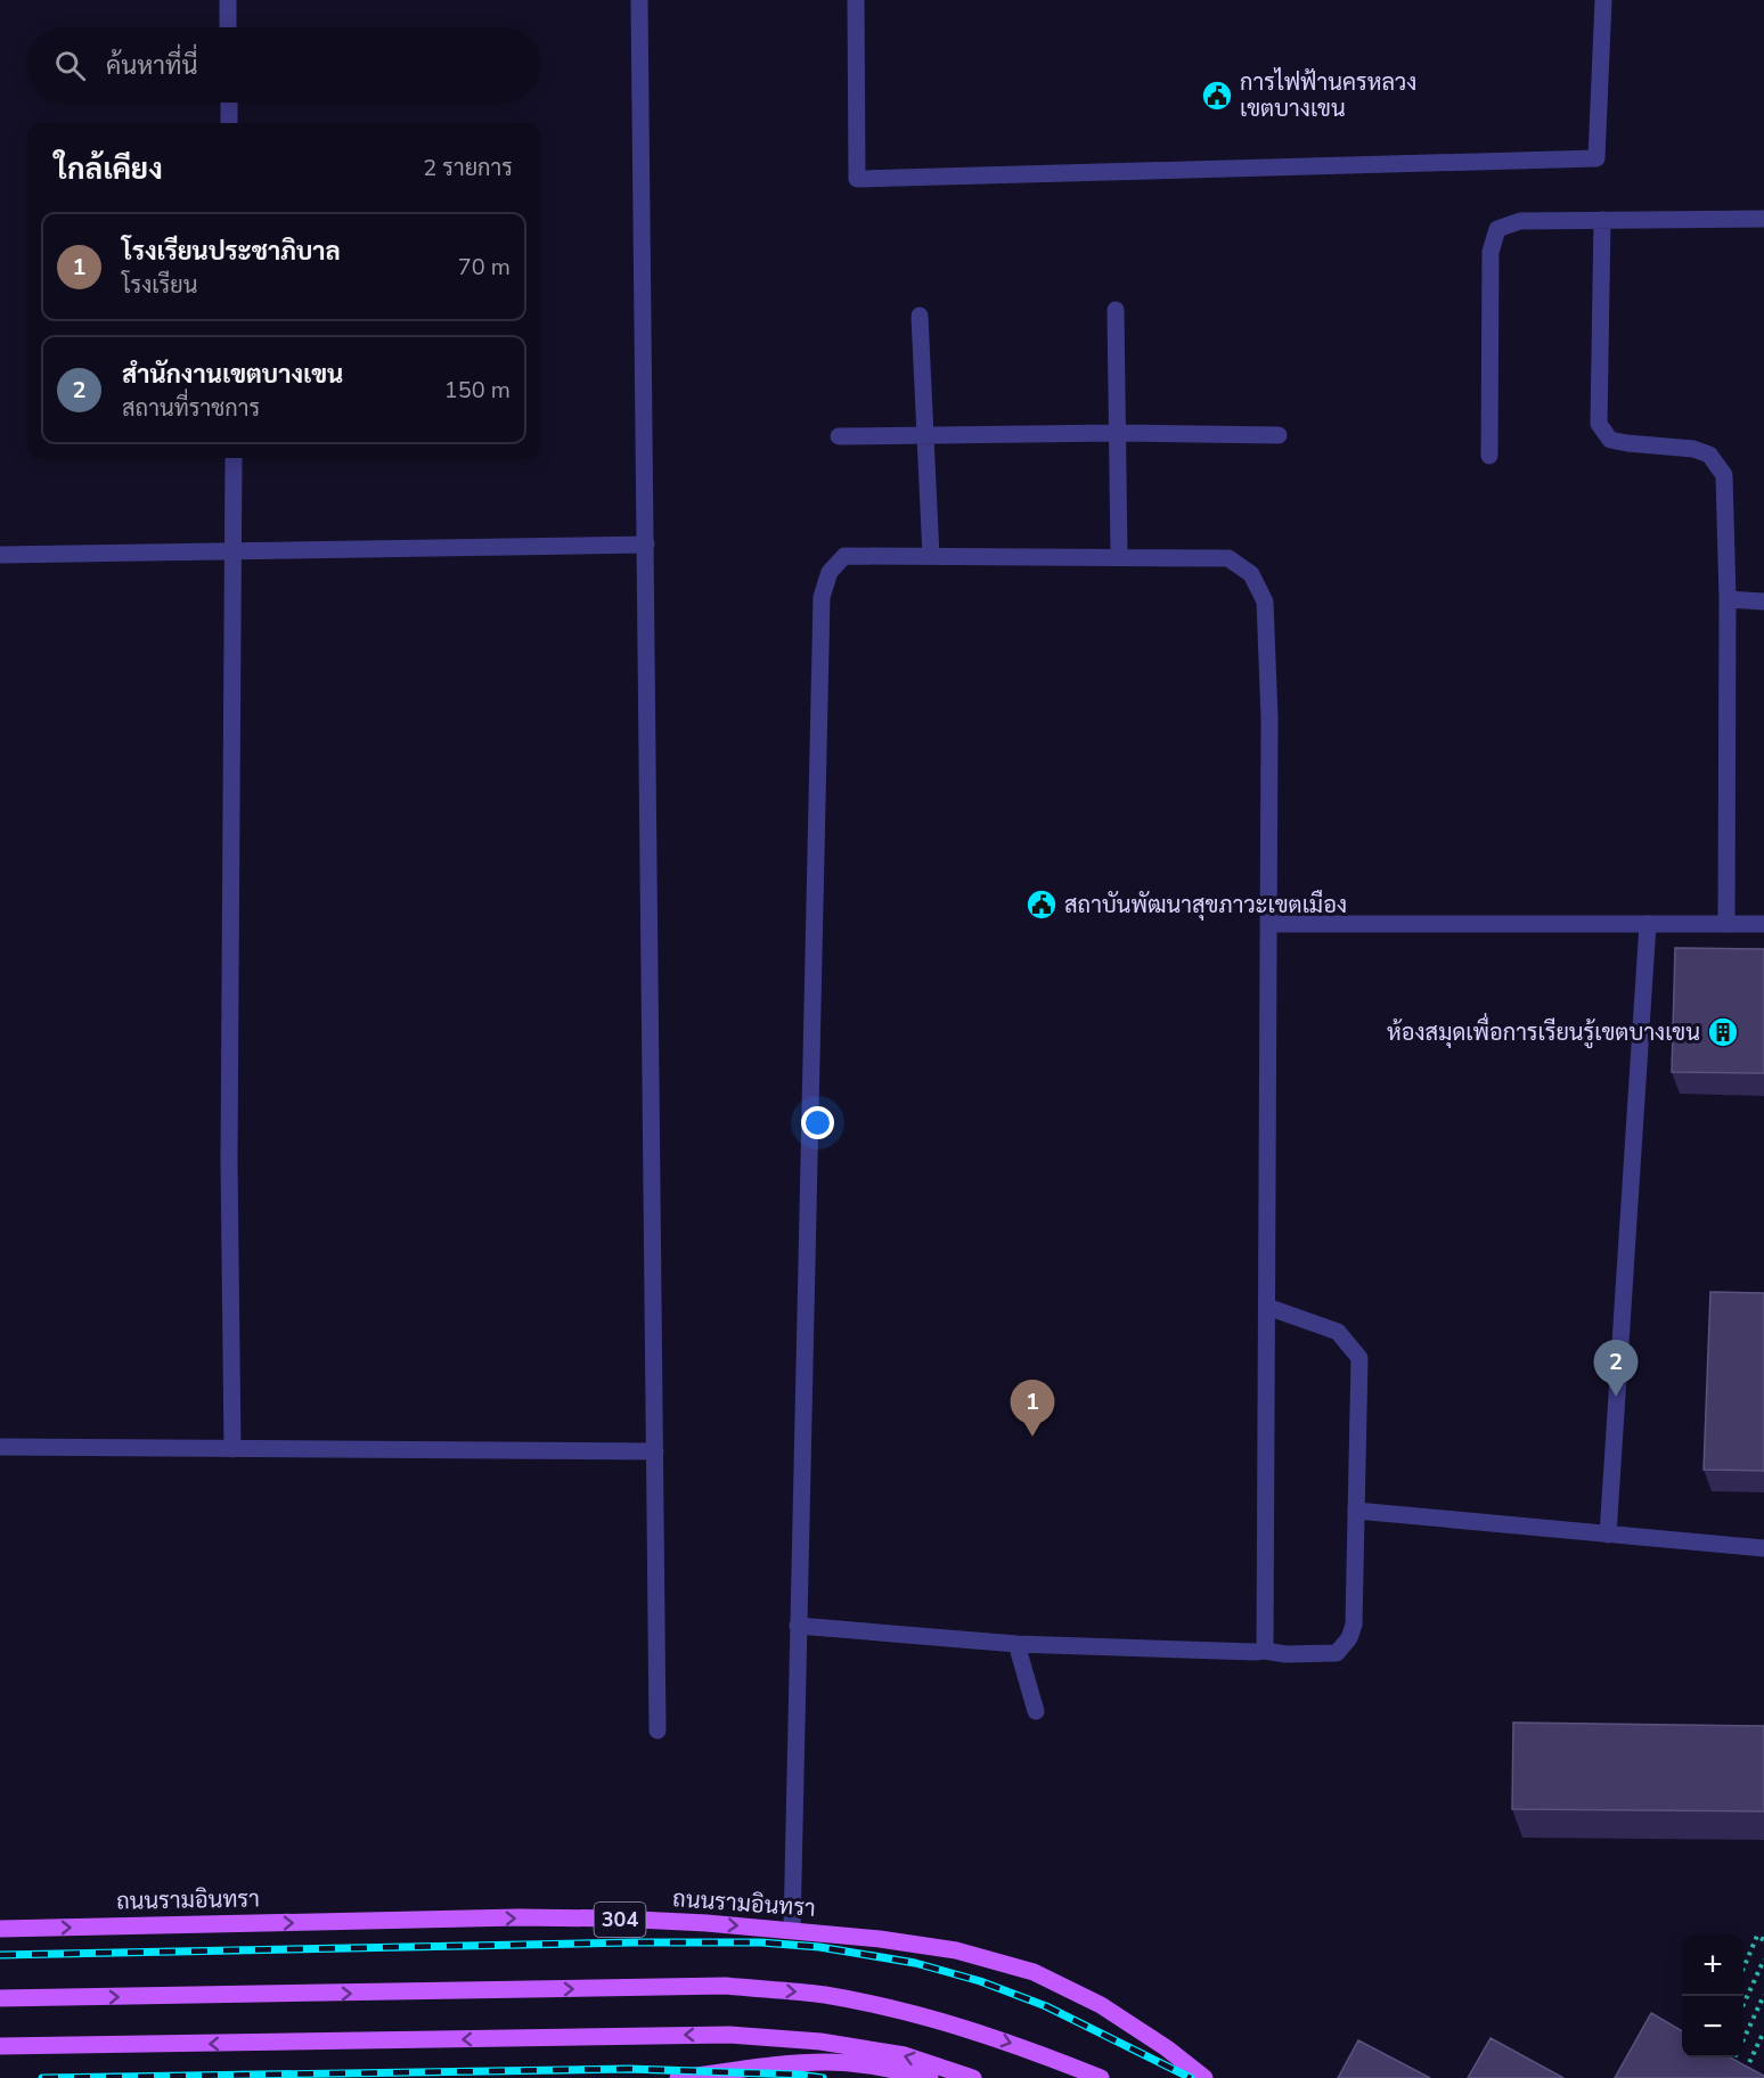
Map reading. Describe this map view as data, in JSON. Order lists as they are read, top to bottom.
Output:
{
  "streets": {
    "main road": ["ถนนรามอินทรา", "304"]
  },
  "places": {
    "public building": ["การไฟฟ้านครหลวง เขตบางเขน", "สถาบันพัฒนาสุขภาวะเขตเมือง"],
    "building": ["ห้องสมุดเพื่อการเรียนรู้เขตบางเขน"]
  },
  "page": {
    "search": "ค้นหาที่นี่",
    "heading": ["ใกล้เคียง", "2 รายการ"],
    "list": [
      {
        "mark": "1",
        "name": "โรงเรียนประชาภิบาล",
        "note": "โรงเรียน",
        "value": "70 m"
      },
      {
        "mark": "2",
        "name": "สำนักงานเขตบางเขน",
        "note": "สถานที่ราชการ",
        "value": "150 m"
      }
    ],
    "pins": ["2", "1"],
    "map_buttons": ["+", "−"]
  }
}
